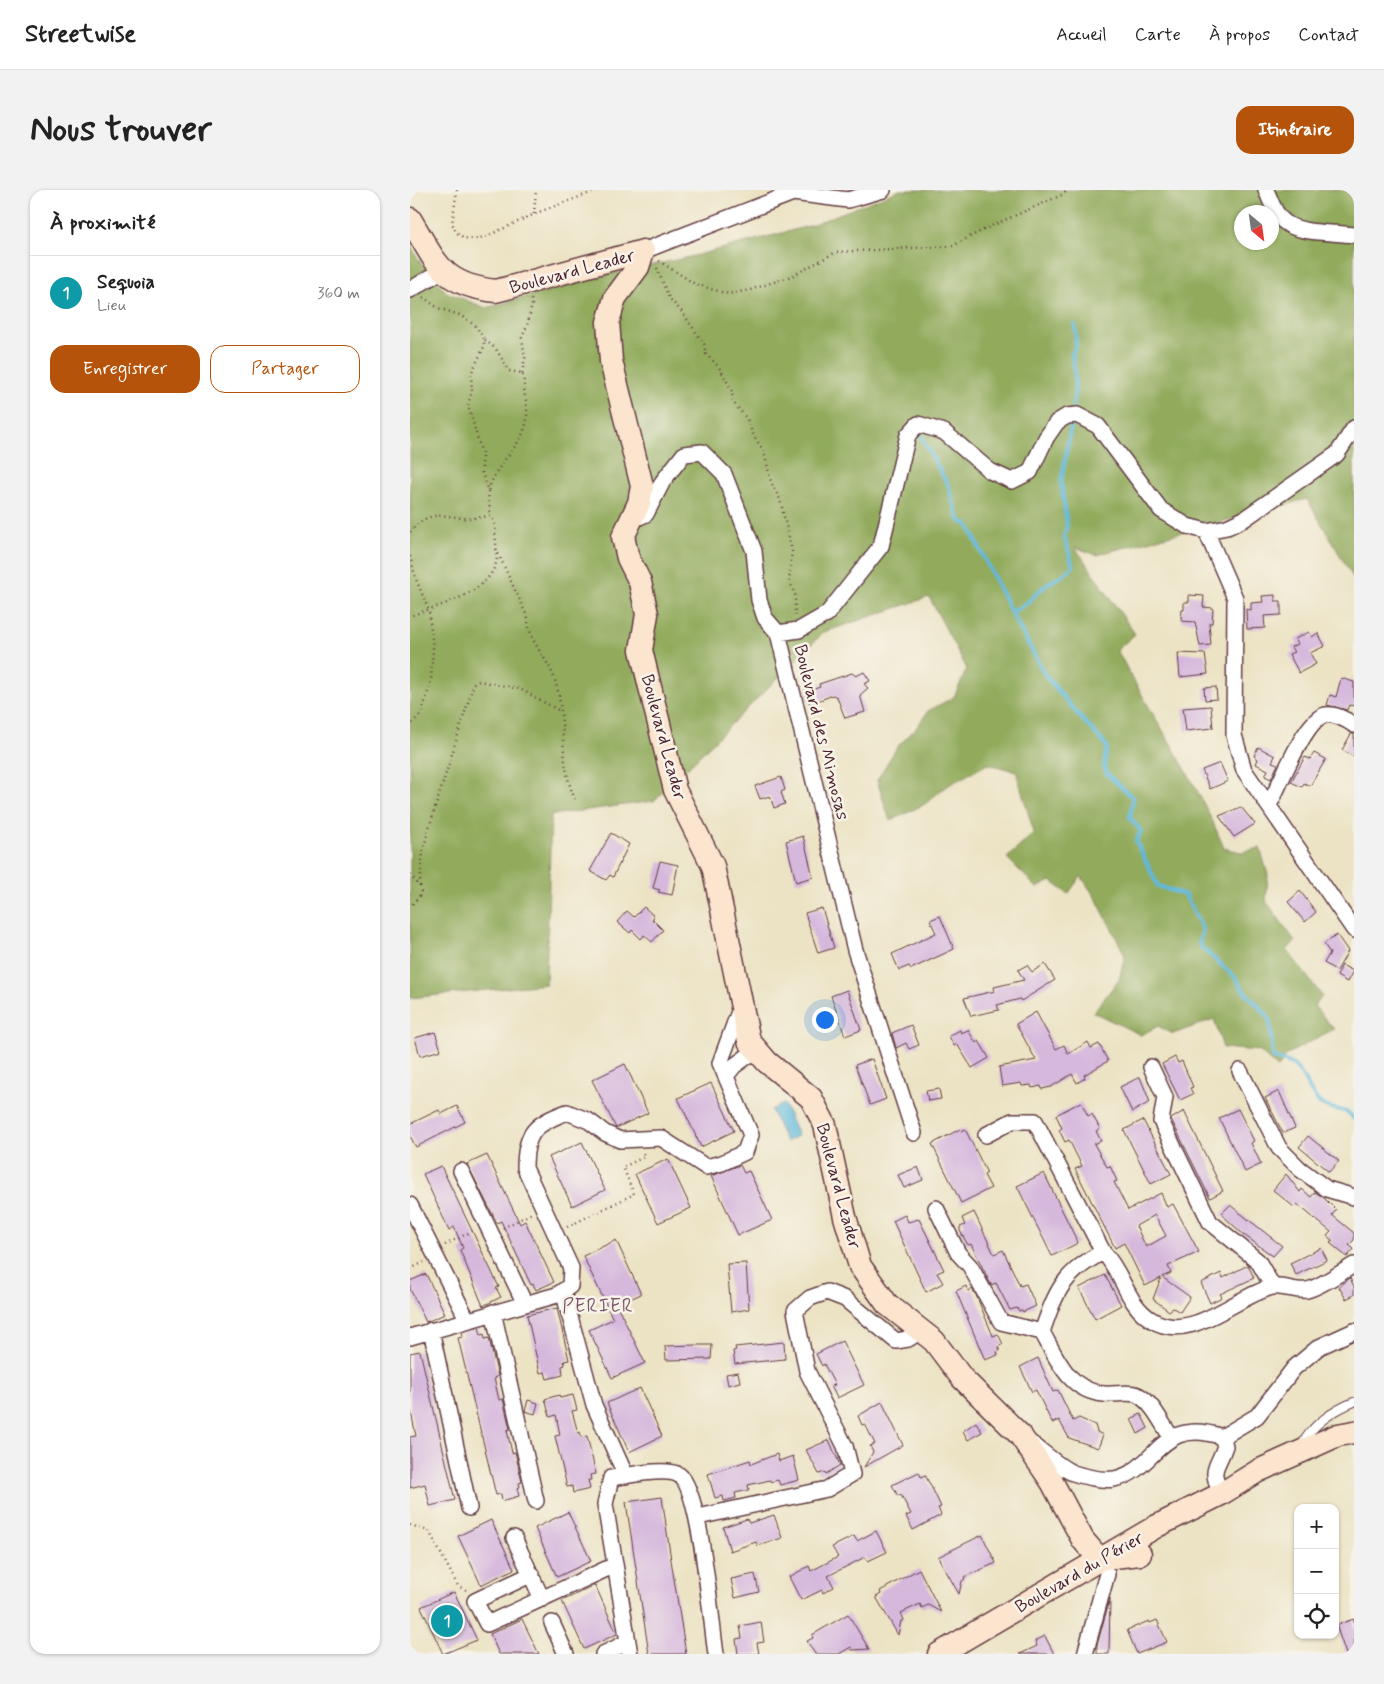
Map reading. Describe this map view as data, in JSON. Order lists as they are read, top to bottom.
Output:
{
  "streets": {
    "street": ["Boulevard Leader", "Boulevard des Mimosas", "Boulevard du Périer"]
  },
  "crossings": [
    ["Boulevard Leader", "Boulevard des Mimosas"]
  ],
  "districts": ["PERIER"],
  "north": "bottom right",
  "page": {
    "header": "Streetwise",
    "nav": [
      "Accueil",
      "Carte",
      "À propos",
      "Contact"
    ],
    "buttons": [
      "Itinéraire",
      ["Enregistrer", "Partager"]
    ],
    "title": "Nous trouver",
    "heading": "À proximité",
    "list": [
      {
        "mark": "1",
        "name": "Sequoia",
        "note": "Lieu",
        "value": "360 m"
      }
    ],
    "map_buttons": ["+", "−"],
    "pins": "1"
  }
}
